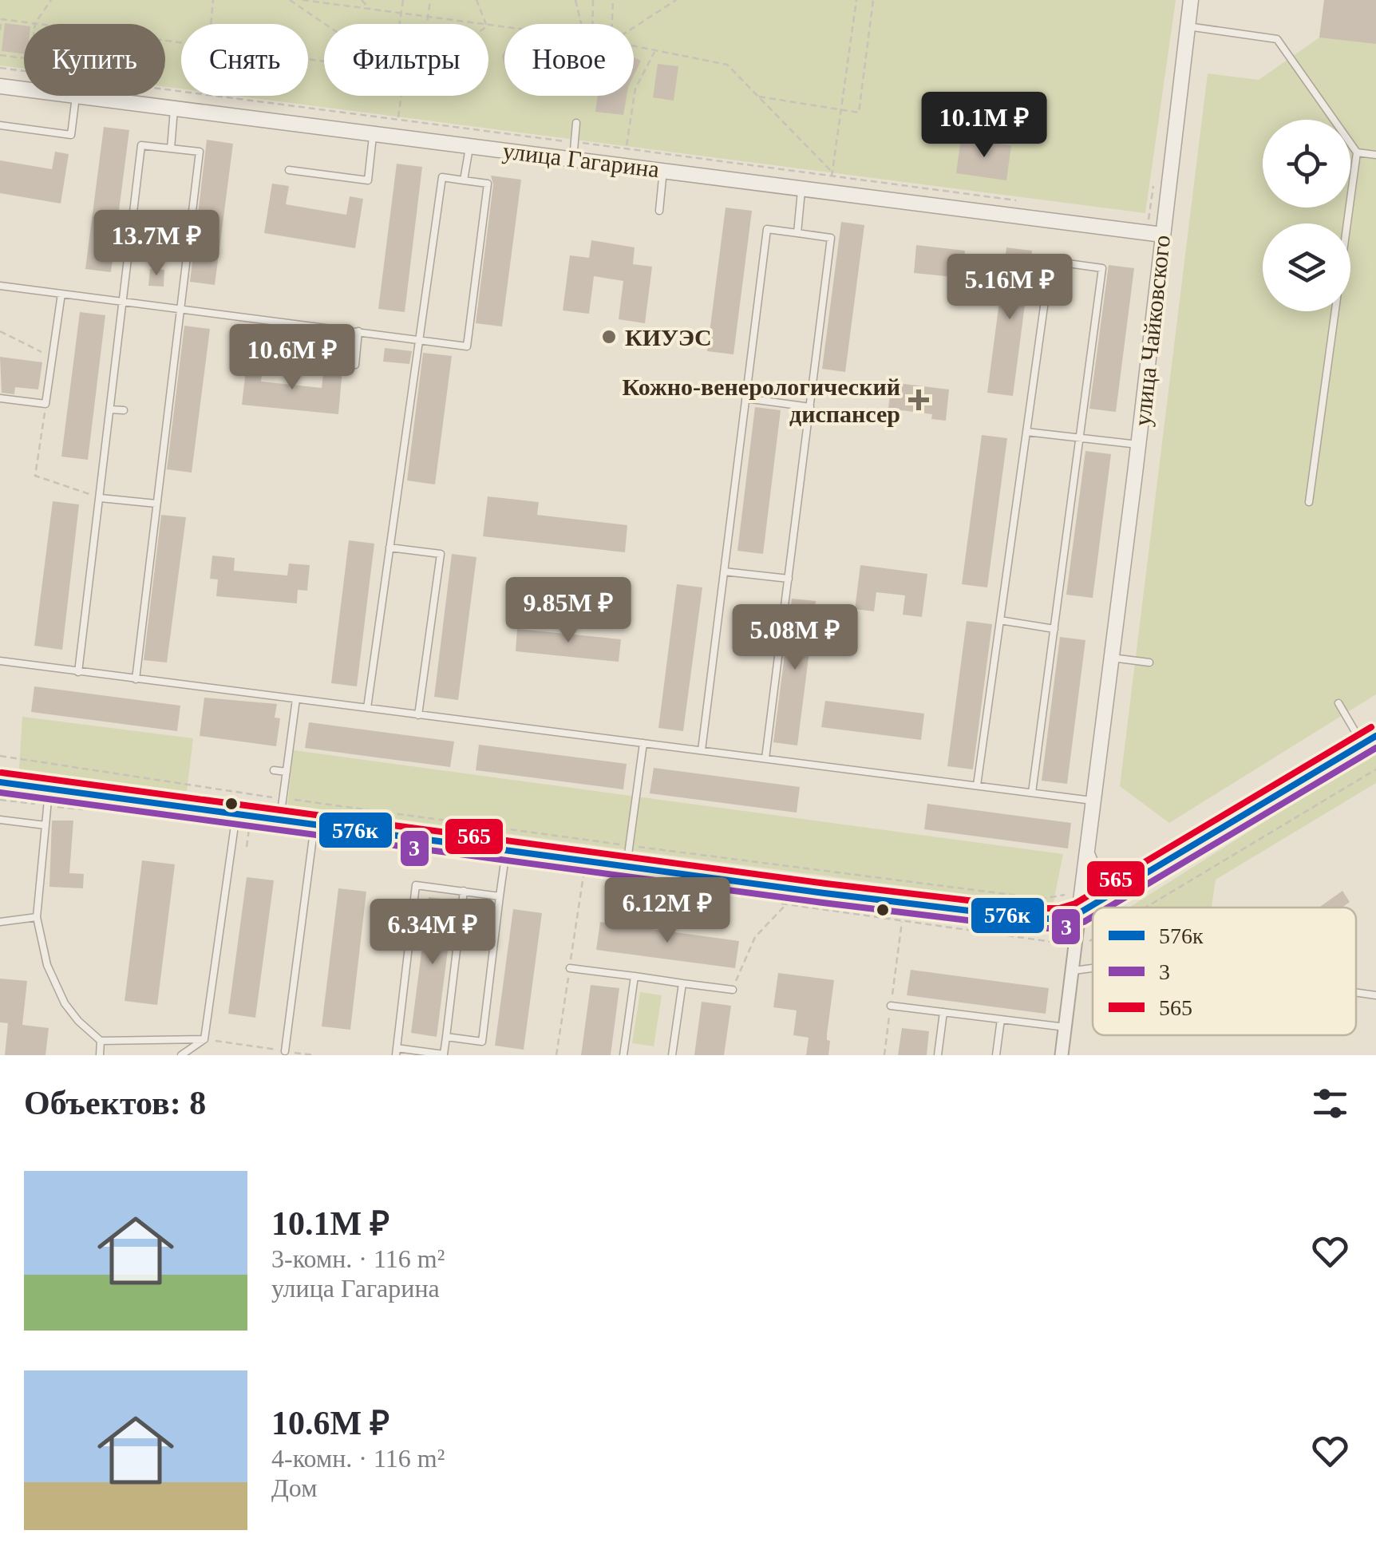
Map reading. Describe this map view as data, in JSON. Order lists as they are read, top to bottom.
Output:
{
  "streets": {
    "street": ["улица Гагарина", "улица Чайковского"]
  },
  "crossings": [
    ["улица Гагарина", "улица Чайковского"]
  ],
  "places": {
    "other": ["КИУЭС"],
    "health": ["Кожно-венерологический диспансер"]
  },
  "lines": ["transit line 565", "transit line 576к", "transit line 3"],
  "legend": ["576к", "3", "565"],
  "page": {
    "chip": [
      "Купить",
      "Снять",
      "Фильтры",
      "Новое"
    ],
    "price": [
      "10.1M ₽",
      "13.7M ₽",
      "5.16M ₽",
      "10.6M ₽",
      "9.85M ₽",
      "5.08M ₽",
      "6.12M ₽",
      "6.34M ₽"
    ],
    "heading": "Объектов: 8",
    "list": [
      {
        "name": "10.1M ₽",
        "note": "3-комн. · 116 m² · улица Гагарина"
      },
      {
        "name": "10.6M ₽",
        "note": "4-комн. · 116 m² · Дом"
      }
    ]
  }
}
